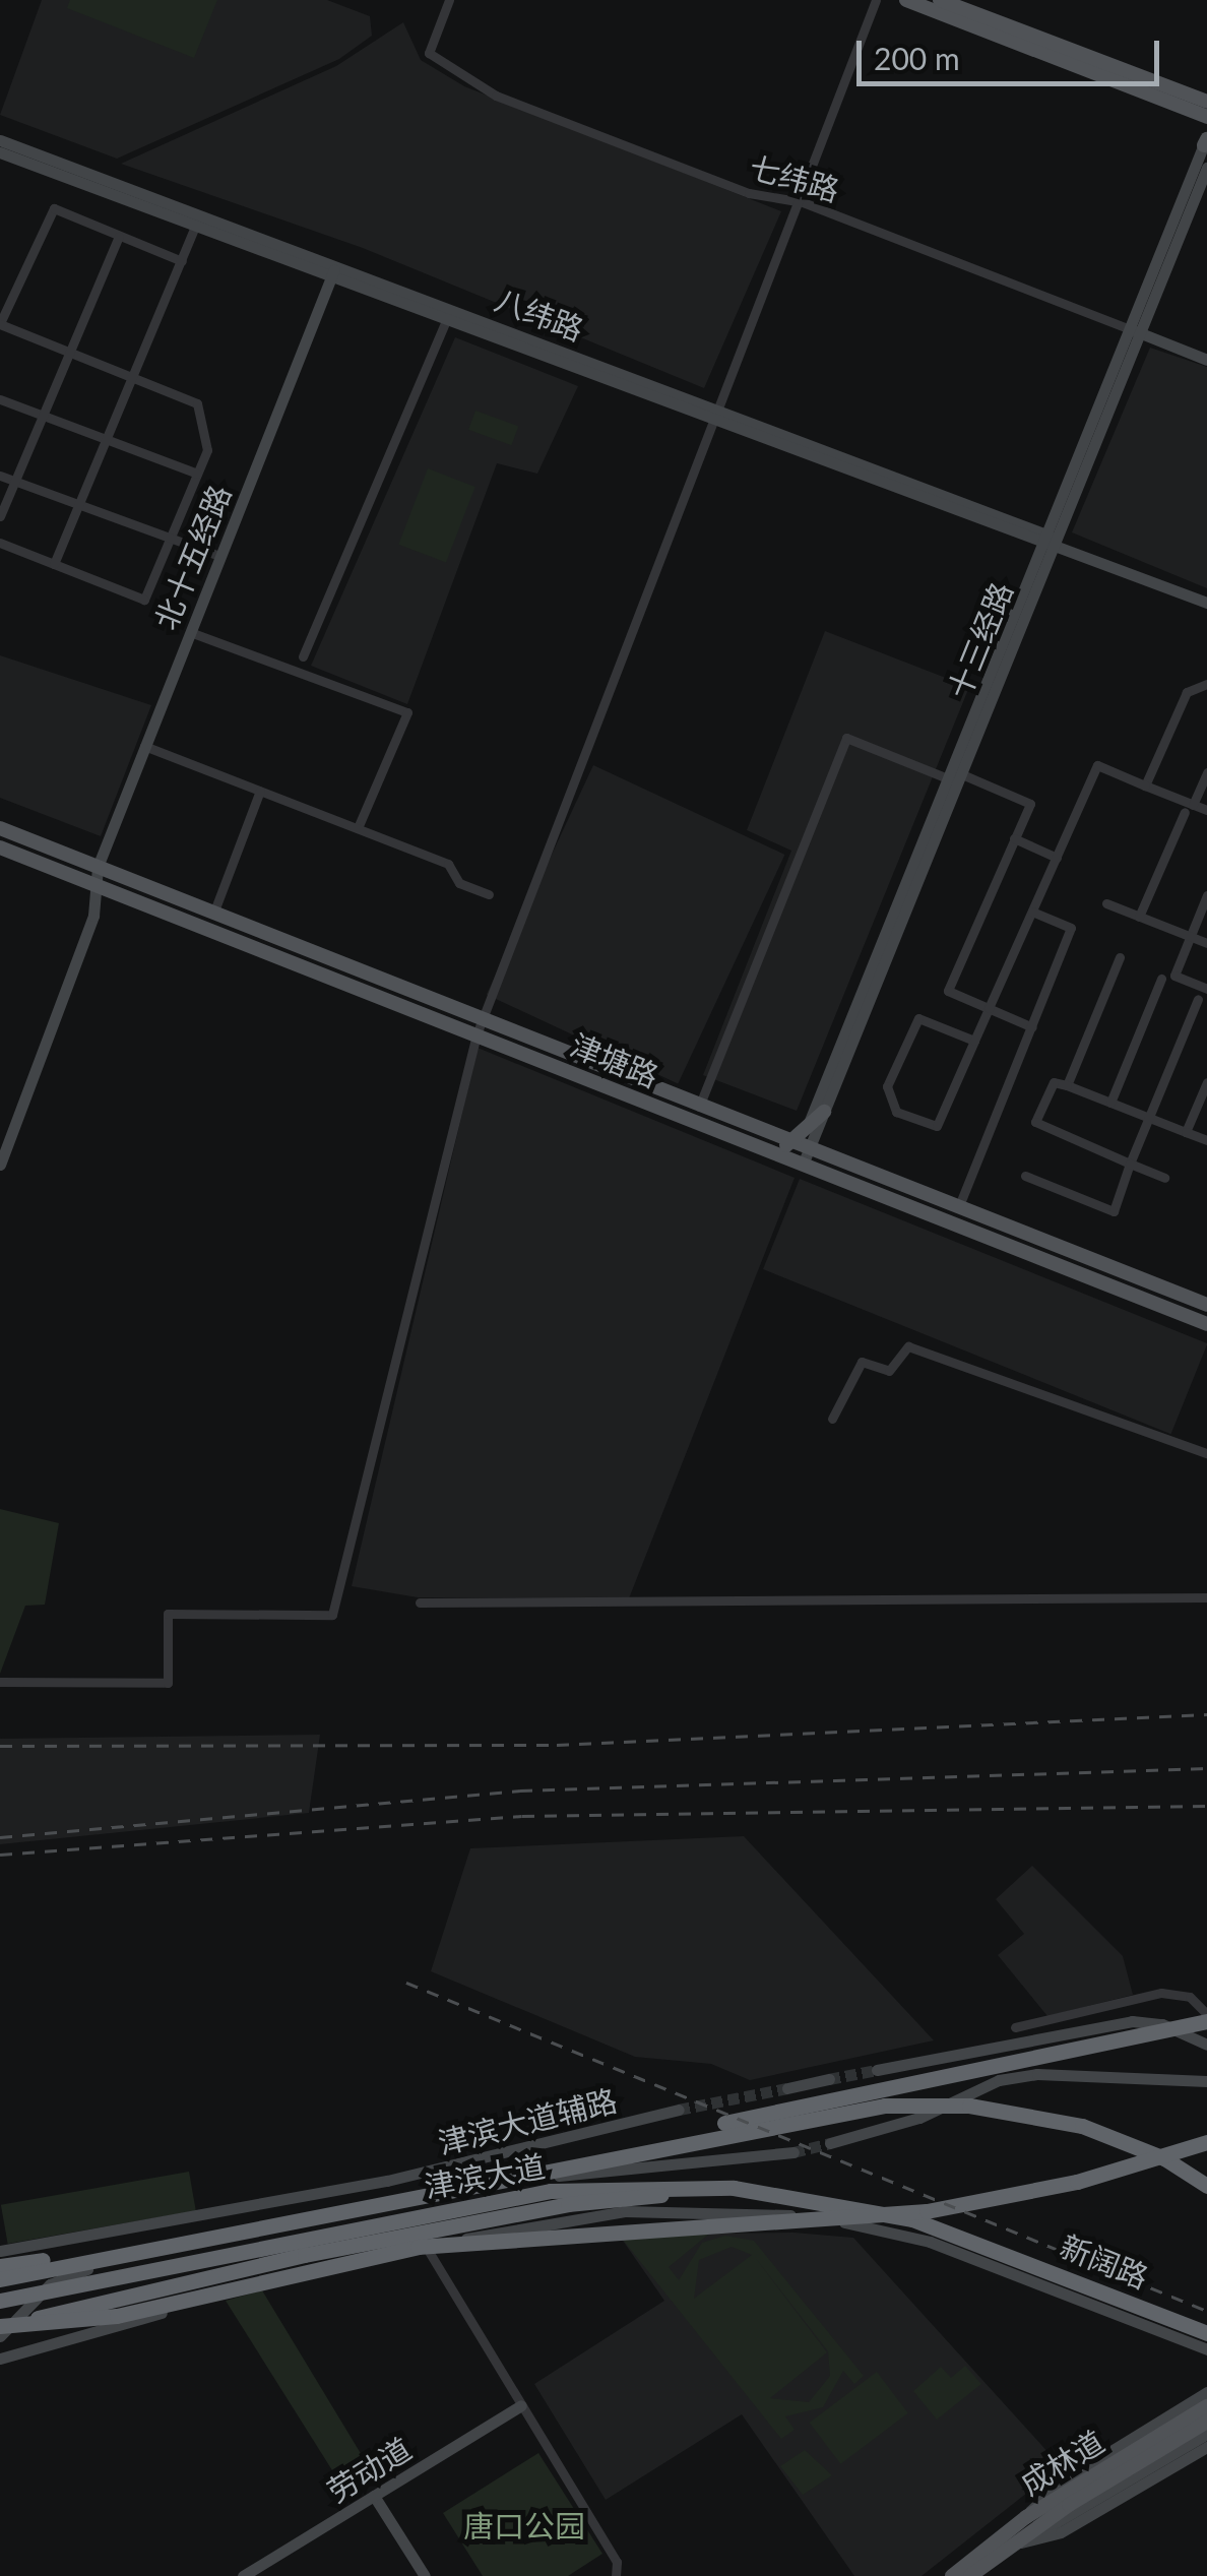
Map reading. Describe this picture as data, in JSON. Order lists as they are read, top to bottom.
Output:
{
  "streets": {
    "highway": ["津滨大道", "新阔路"],
    "main road": ["津塘路", "成林道"],
    "street": [
      "七纬路",
      "八纬路",
      "北十五经路",
      "十三经路",
      "津滨大道辅路",
      "劳动道"
    ]
  },
  "crossings": [
    ["七纬路", "十三经路"],
    ["八纬路", "北十五经路"],
    ["八纬路", "十三经路"],
    ["北十五经路", "津塘路"],
    ["津滨大道", "新阔路"]
  ],
  "parks": ["唐口公园"],
  "scale_bar": "200 m"
}
